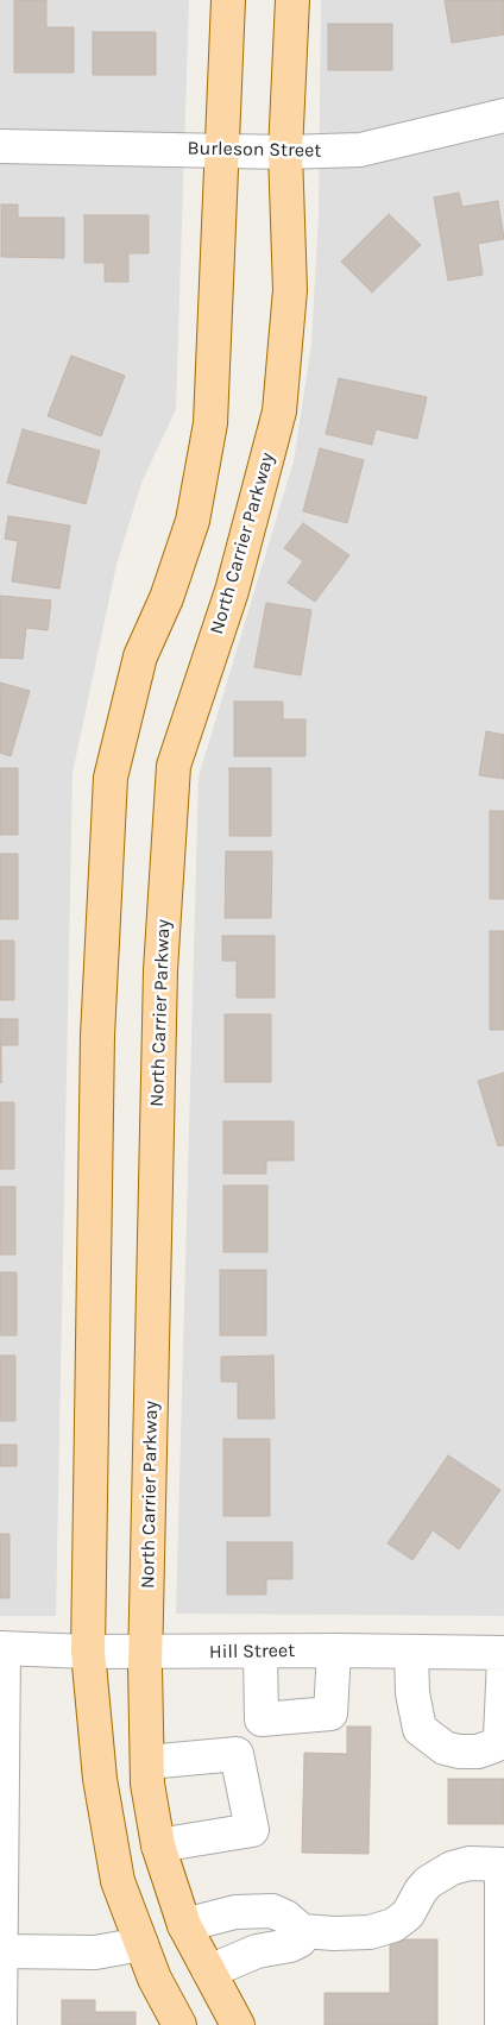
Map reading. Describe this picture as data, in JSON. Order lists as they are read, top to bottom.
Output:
{
  "streets": {
    "main road": ["North Carrier Parkway"],
    "street": ["Burleson Street", "Hill Street"]
  },
  "crossings": [
    ["Burleson Street", "North Carrier Parkway"],
    ["North Carrier Parkway", "Hill Street"]
  ]
}
